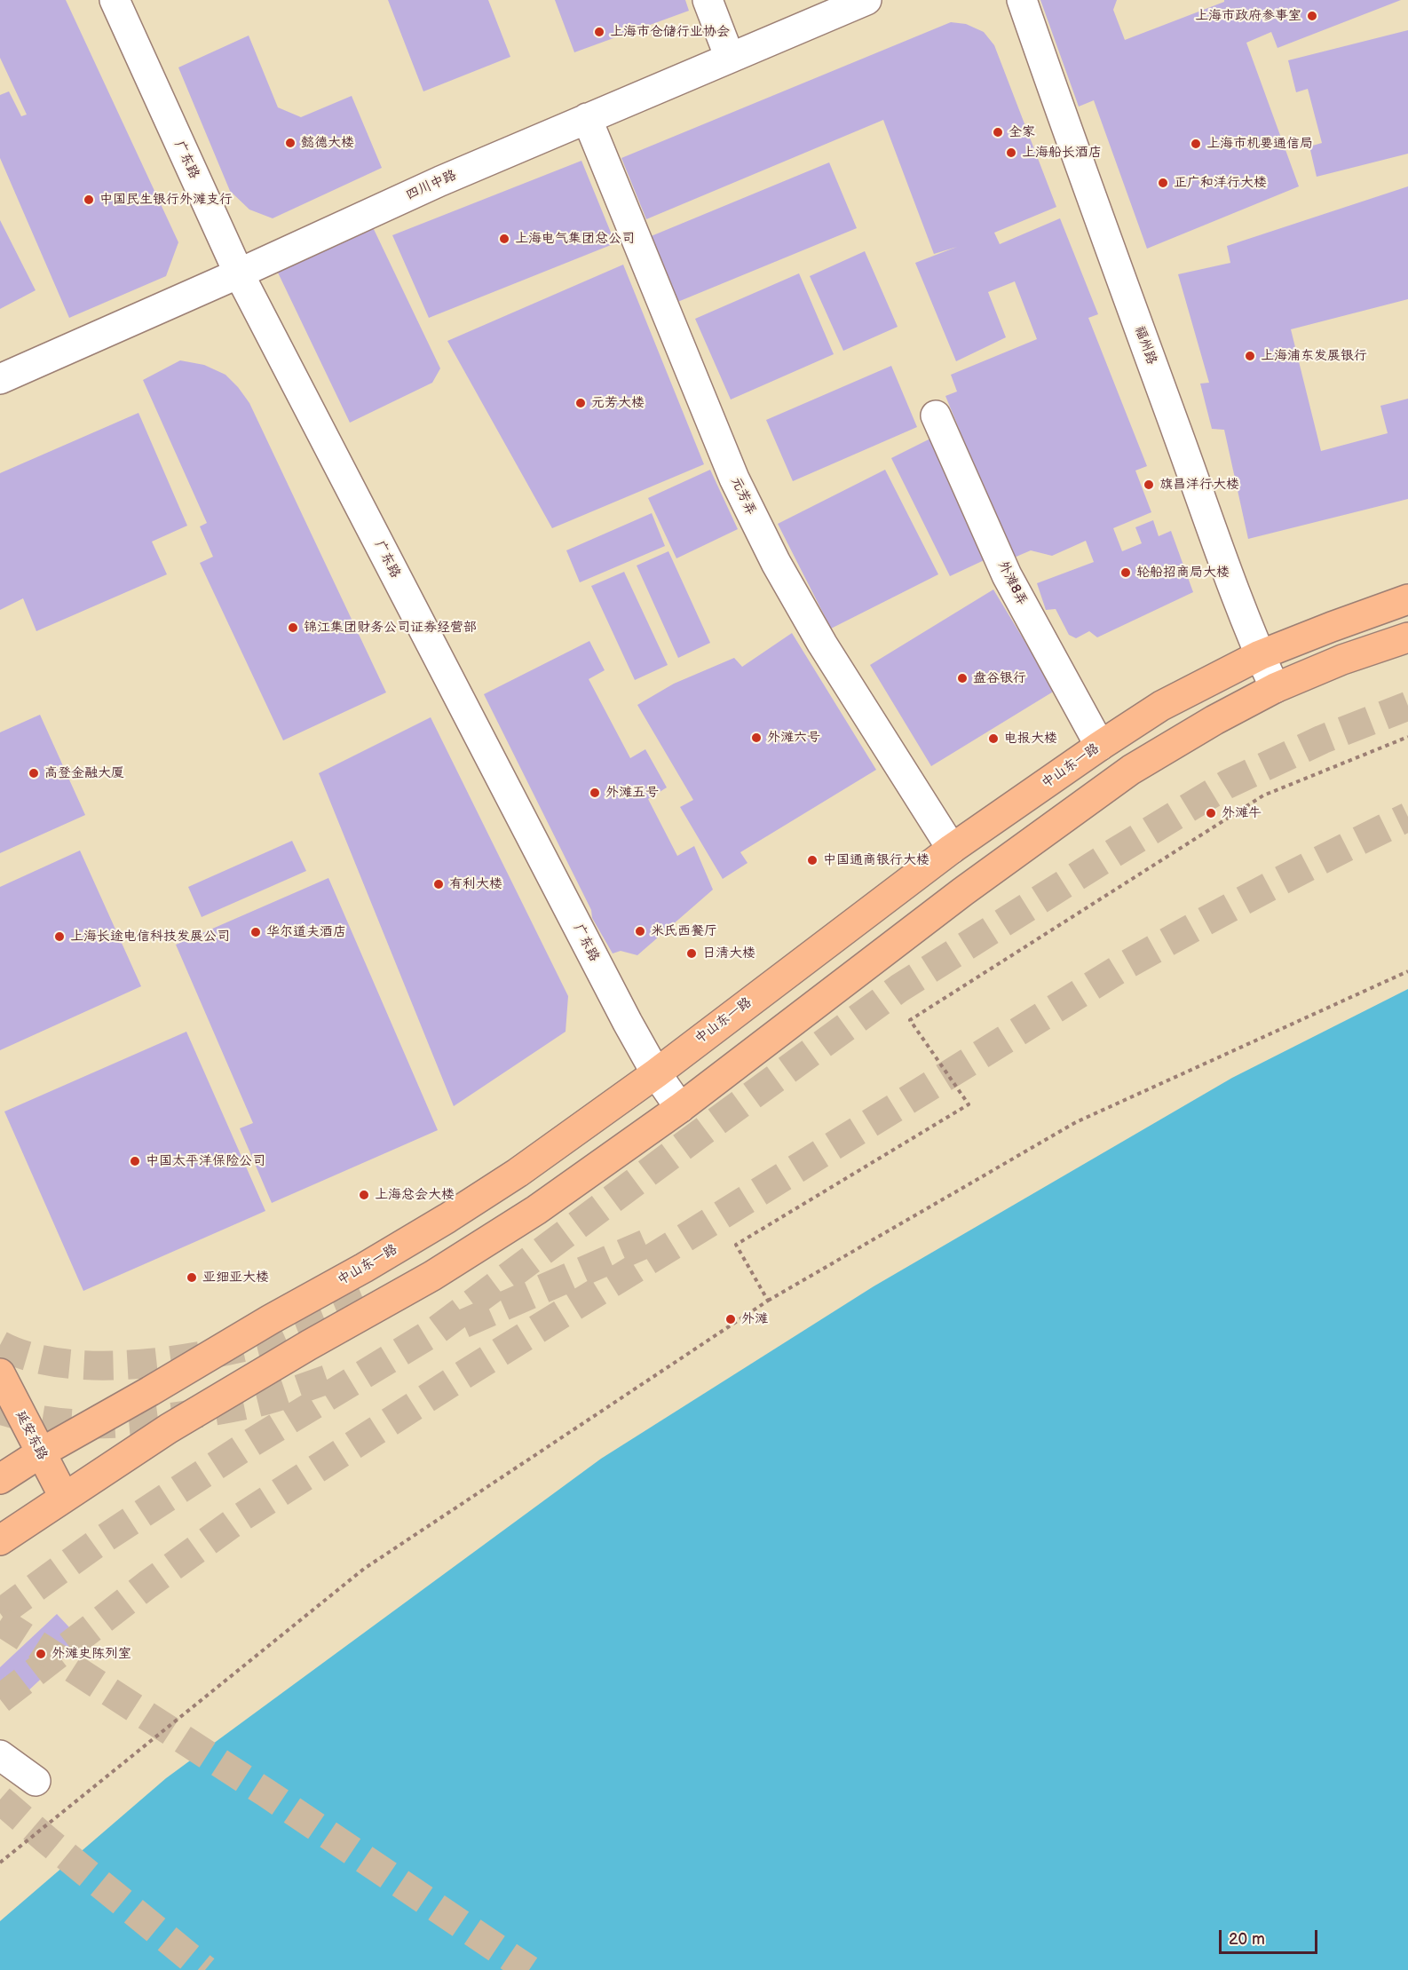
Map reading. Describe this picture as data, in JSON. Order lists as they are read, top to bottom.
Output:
{
  "streets": {
    "main road": ["中山东一路", "延安东路"],
    "street": [
      "广东路",
      "四川中路",
      "福州路",
      "元芳弄",
      "外滩8弄"
    ]
  },
  "crossings": [
    ["广东路", "四川中路"],
    ["广东路", "中山东一路"],
    ["四川中路", "元芳弄"],
    ["福州路", "中山东一路"],
    ["元芳弄", "中山东一路"],
    ["外滩8弄", "中山东一路"],
    ["中山东一路", "延安东路"]
  ],
  "places": [
    "上海市政府参事室",
    "上海市仓储行业协会",
    "全家",
    "懿德大楼",
    "上海市机要通信局",
    "上海船长酒店",
    "正广和洋行大楼",
    "中国民生银行外滩支行",
    "上海电气集团总公司",
    "上海浦东发展银行",
    "元芳大楼",
    "旗昌洋行大楼",
    "轮船招商局大楼",
    "锦江集团财务公司证券经营部",
    "盘谷银行",
    "外滩六号",
    "电报大楼",
    "高登金融大厦",
    "外滩五号",
    "外滩牛",
    "中国通商银行大楼",
    "有利大楼",
    "米氏西餐厅",
    "华尔道夫酒店",
    "上海长途电信科技发展公司",
    "日清大楼",
    "中国太平洋保险公司",
    "上海总会大楼",
    "亚细亚大楼",
    "外滩",
    "外滩史陈列室"
  ],
  "scale_bar": "20 m"
}
